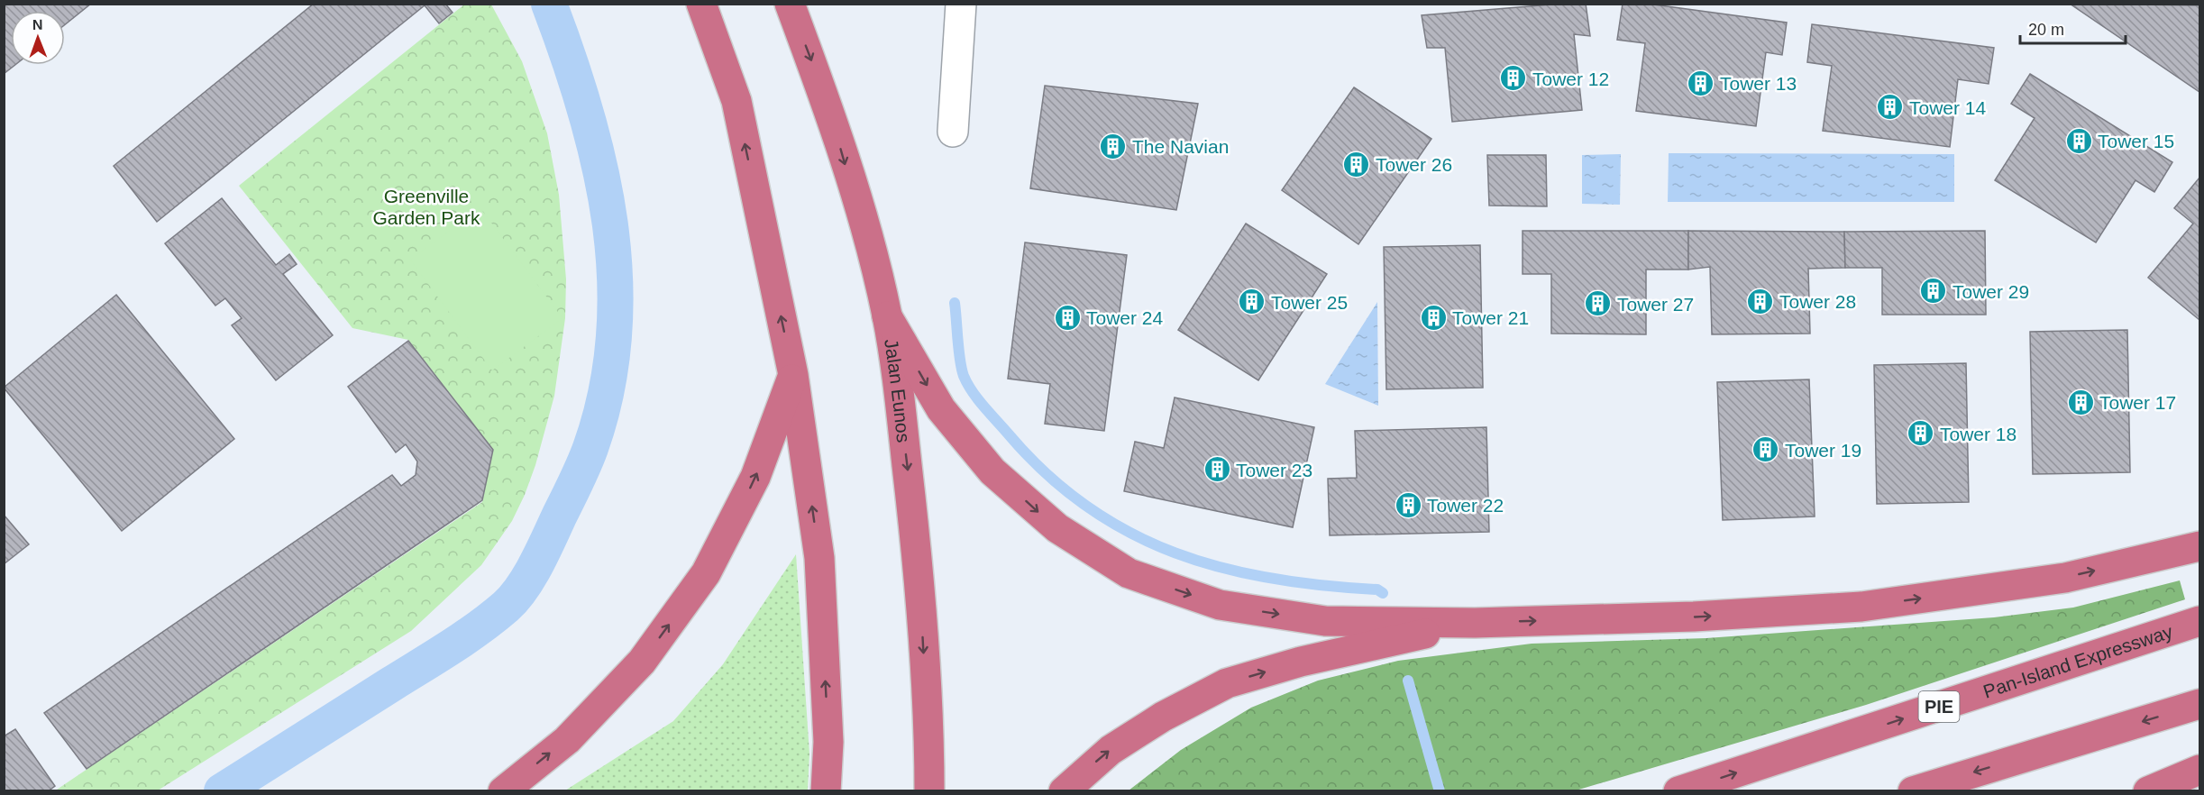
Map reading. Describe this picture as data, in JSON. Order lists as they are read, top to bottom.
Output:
{
  "streets": {
    "highway": ["Jalan Eunos", "Pan-Island Expressway", "PIE"]
  },
  "parks": ["Greenville Garden Park"],
  "places": {
    "building": [
      "Tower 12",
      "Tower 13",
      "Tower 14",
      "Tower 15",
      "The Navian",
      "Tower 26",
      "Tower 29",
      "Tower 28",
      "Tower 25",
      "Tower 27",
      "Tower 24",
      "Tower 21",
      "Tower 17",
      "Tower 18",
      "Tower 19",
      "Tower 23",
      "Tower 22"
    ]
  },
  "scale_bar": "20 m",
  "north": "top"
}
